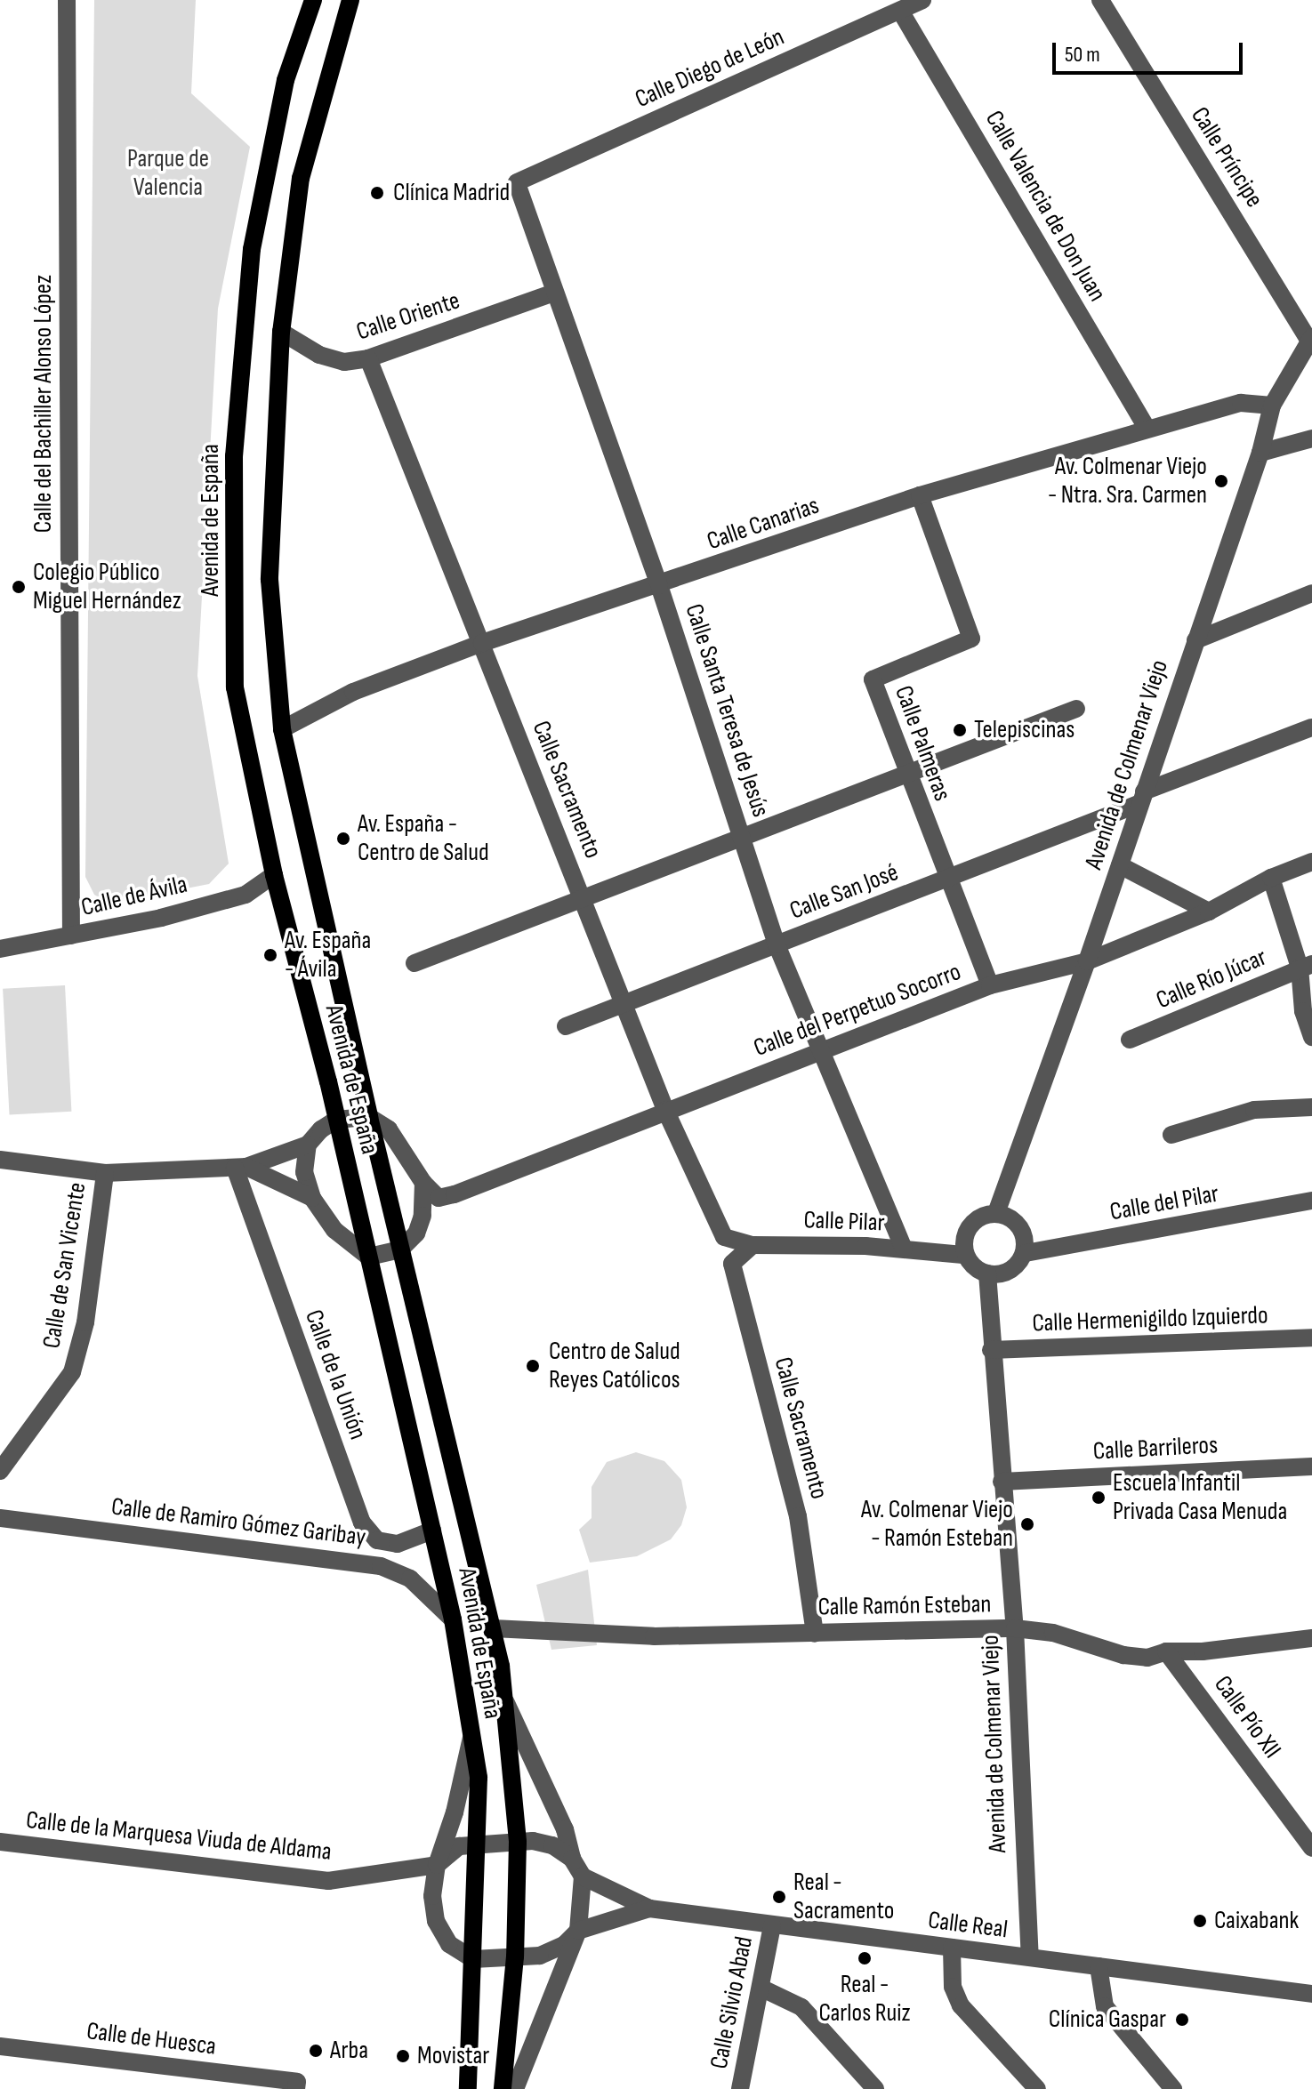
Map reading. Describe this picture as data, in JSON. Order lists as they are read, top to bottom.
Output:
{
  "streets": {
    "main road": ["Avenida de España"],
    "street": [
      "Calle Diego de León",
      "Calle Príncipe",
      "Calle Valencia de Don Juan",
      "Calle Oriente",
      "Calle del Bachiller Alonso López",
      "Calle Canarias",
      "Calle Santa Teresa de Jesús",
      "Calle Palmeras",
      "Avenida de Colmenar Viejo",
      "Calle Sacramento",
      "Calle San José",
      "Calle de Ávila",
      "Calle Río Júcar",
      "Calle del Perpetuo Socorro",
      "Calle del Pilar",
      "Calle Pilar",
      "Calle de San Vicente",
      "Calle Hermenigildo Izquierdo",
      "Calle de la Unión",
      "Calle Barrileros",
      "Calle de Ramiro Gómez Garibay",
      "Calle Ramón Esteban",
      "Calle Pío XII",
      "Calle de la Marquesa Viuda de Aldama",
      "Calle Real",
      "Calle Silvio Abad",
      "Calle de Huesca"
    ]
  },
  "crossings": [
    ["Calle Diego de León", "Calle Valencia de Don Juan"],
    ["Calle Diego de León", "Calle Santa Teresa de Jesús"],
    ["Calle Príncipe", "Avenida de Colmenar Viejo"],
    ["Calle Valencia de Don Juan", "Calle Canarias"],
    ["Calle Oriente", "Avenida de España"],
    ["Calle Oriente", "Calle Santa Teresa de Jesús"],
    ["Calle Oriente", "Calle Sacramento"],
    ["Calle del Bachiller Alonso López", "Calle de Ávila"],
    ["Avenida de España", "Calle Canarias"],
    ["Avenida de España", "Calle de Ávila"],
    ["Avenida de España", "Calle de Ramiro Gómez Garibay"],
    ["Avenida de España", "Calle Ramón Esteban"],
    ["Calle Canarias", "Calle Santa Teresa de Jesús"],
    ["Calle Canarias", "Calle Palmeras"],
    ["Calle Canarias", "Avenida de Colmenar Viejo"],
    ["Calle Canarias", "Calle Sacramento"],
    ["Calle Santa Teresa de Jesús", "Calle San José"],
    ["Calle Santa Teresa de Jesús", "Calle del Perpetuo Socorro"],
    ["Calle Santa Teresa de Jesús", "Calle Pilar"],
    ["Calle Palmeras", "Calle San José"],
    ["Calle Palmeras", "Calle del Perpetuo Socorro"],
    ["Avenida de Colmenar Viejo", "Calle San José"],
    ["Avenida de Colmenar Viejo", "Calle del Perpetuo Socorro"],
    ["Avenida de Colmenar Viejo", "Calle del Pilar"],
    ["Avenida de Colmenar Viejo", "Calle Pilar"],
    ["Avenida de Colmenar Viejo", "Calle Hermenigildo Izquierdo"],
    ["Avenida de Colmenar Viejo", "Calle Barrileros"],
    ["Avenida de Colmenar Viejo", "Calle Ramón Esteban"],
    ["Avenida de Colmenar Viejo", "Calle Real"],
    ["Calle Sacramento", "Calle San José"],
    ["Calle Sacramento", "Calle del Perpetuo Socorro"],
    ["Calle Sacramento", "Calle Pilar"],
    ["Calle Sacramento", "Calle Ramón Esteban"],
    ["Calle del Pilar", "Calle Pilar"],
    ["Calle Ramón Esteban", "Calle Pío XII"],
    ["Calle Real", "Calle Silvio Abad"]
  ],
  "parks": ["Parque de Valencia"],
  "places": [
    "Clínica Madrid",
    "Av. Colmenar Viejo - Ntra. Sra. Carmen",
    "Colegio Público Miguel Hernández",
    "Telepiscinas",
    "Av. España - Centro de Salud",
    "Av. España - Ávila",
    "Centro de Salud Reyes Católicos",
    "Escuela Infantil Privada Casa Menuda",
    "Av. Colmenar Viejo - Ramón Esteban",
    "Real - Sacramento",
    "Caixabank",
    "Real - Carlos Ruiz",
    "Clínica Gaspar",
    "Arba",
    "Movistar"
  ],
  "scale_bar": "50 m"
}
